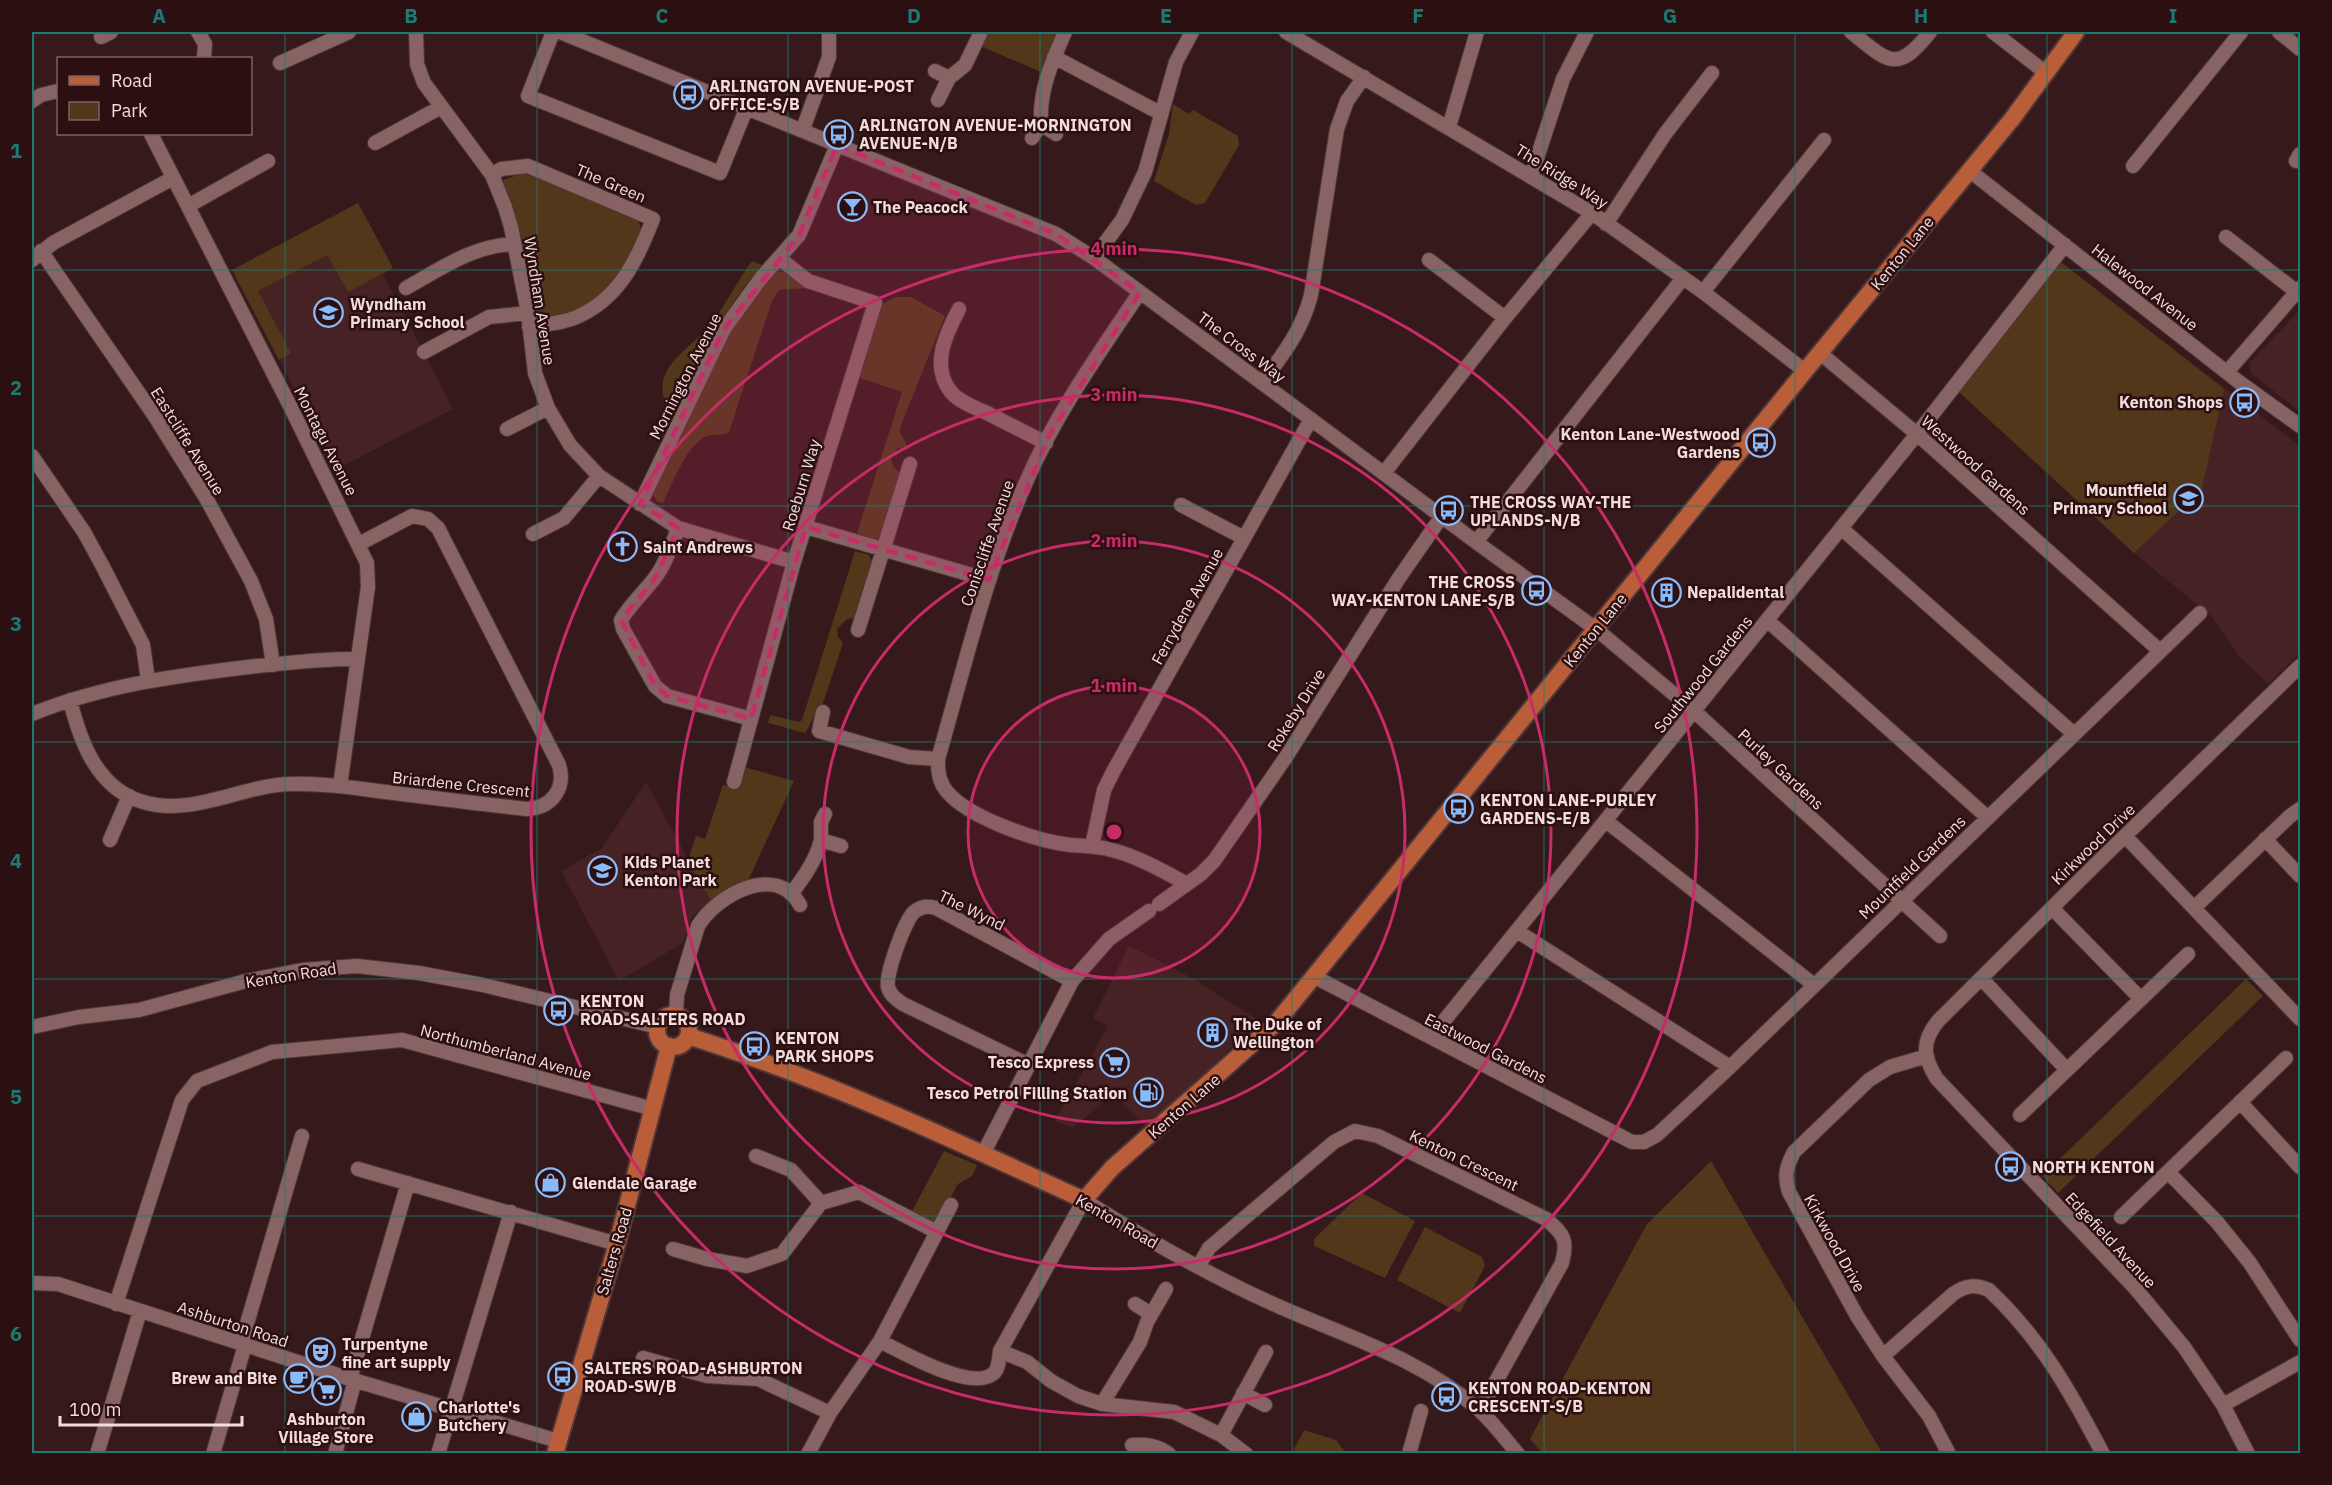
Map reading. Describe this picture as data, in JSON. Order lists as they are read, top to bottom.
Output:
{
  "streets": {
    "main road": ["Kenton Lane", "Kenton Road", "Salters Road"],
    "street": [
      "The Ridge Way",
      "The Green",
      "Halewood Avenue",
      "Wyndham Avenue",
      "The Cross Way",
      "Mornington Avenue",
      "Eastcliffe Avenue",
      "Montagu Avenue",
      "Westwood Gardens",
      "Roeburn Way",
      "Coniscliffe Avenue",
      "Ferrydene Avenue",
      "Southwood Gardens",
      "Rokeby Drive",
      "Purley Gardens",
      "Briardene Crescent",
      "Kirkwood Drive",
      "Mountfield Gardens",
      "The Wynd",
      "Eastwood Gardens",
      "Northumberland Avenue",
      "Kenton Crescent",
      "Edgefield Avenue",
      "Ashburton Road"
    ]
  },
  "crossings": [
    ["The Ridge Way", "Kenton Lane"],
    ["The Green", "Wyndham Avenue"],
    ["Kenton Lane", "Halewood Avenue"],
    ["Kenton Lane", "The Cross Way"],
    ["Kenton Lane", "Westwood Gardens"],
    ["Kenton Lane", "Purley Gardens"],
    ["Kenton Lane", "Kenton Road"],
    ["Kenton Lane", "Eastwood Gardens"],
    ["Halewood Avenue", "Southwood Gardens"],
    ["Wyndham Avenue", "Mornington Avenue"],
    ["Wyndham Avenue", "Roeburn Way"],
    ["The Cross Way", "Mornington Avenue"],
    ["The Cross Way", "Coniscliffe Avenue"],
    ["The Cross Way", "Ferrydene Avenue"],
    ["The Cross Way", "Rokeby Drive"],
    ["The Cross Way", "Purley Gardens"],
    ["Mornington Avenue", "Roeburn Way"],
    ["Montagu Avenue", "Briardene Crescent"],
    ["Westwood Gardens", "Southwood Gardens"],
    ["Westwood Gardens", "Mountfield Gardens"],
    ["Southwood Gardens", "Purley Gardens"],
    ["Southwood Gardens", "Eastwood Gardens"],
    ["Rokeby Drive", "The Wynd"],
    ["Rokeby Drive", "Kenton Road"],
    ["Purley Gardens", "Mountfield Gardens"],
    ["Kirkwood Drive", "Edgefield Avenue"],
    ["Mountfield Gardens", "Eastwood Gardens"],
    ["Kenton Road", "Kenton Crescent"],
    ["Kenton Road", "Salters Road"],
    ["Northumberland Avenue", "Salters Road"],
    ["Northumberland Avenue", "Ashburton Road"],
    ["Salters Road", "Ashburton Road"]
  ],
  "places": {
    "bus stop": [
      "ARLINGTON AVENUE-POST OFFICE-S/B",
      "ARLINGTON AVENUE-MORNINGTON AVENUE-N/B",
      "Kenton Shops",
      "Kenton Lane-Westwood Gardens",
      "THE CROSS WAY-THE UPLANDS-N/B",
      "THE CROSS WAY-KENTON LANE-S/B",
      "KENTON LANE-PURLEY GARDENS-E/B",
      "KENTON ROAD-SALTERS ROAD",
      "KENTON PARK SHOPS",
      "NORTH KENTON",
      "SALTERS ROAD-ASHBURTON ROAD-SW/B",
      "KENTON ROAD-KENTON CRESCENT-S/B"
    ],
    "bar": ["The Peacock"],
    "school or university": ["Wyndham Primary School", "Mountfield Primary School", "Kids Planet Kenton Park"],
    "church": ["Saint Andrews"],
    "building": ["Nepalidental", "The Duke of Wellington"],
    "supermarket": ["Tesco Express", "Ashburton Village Store"],
    "fuel station": ["Tesco Petrol Filling Station"],
    "shop": ["Glendale Garage", "Charlotte's Butchery"],
    "theatre": ["Turpentyne fine art supply"],
    "cafe": ["Brew and Bite"]
  },
  "legend": ["Road", "Park"],
  "scale_bar": "100 m",
  "grid": {
    "columns": [
      "A",
      "B",
      "C",
      "D",
      "E",
      "F",
      "G",
      "H",
      "I"
    ],
    "rows": [
      "1",
      "2",
      "3",
      "4",
      "5",
      "6"
    ]
  },
  "rings": [
    "4 min",
    "3 min",
    "2 min",
    "1 min"
  ]
}
